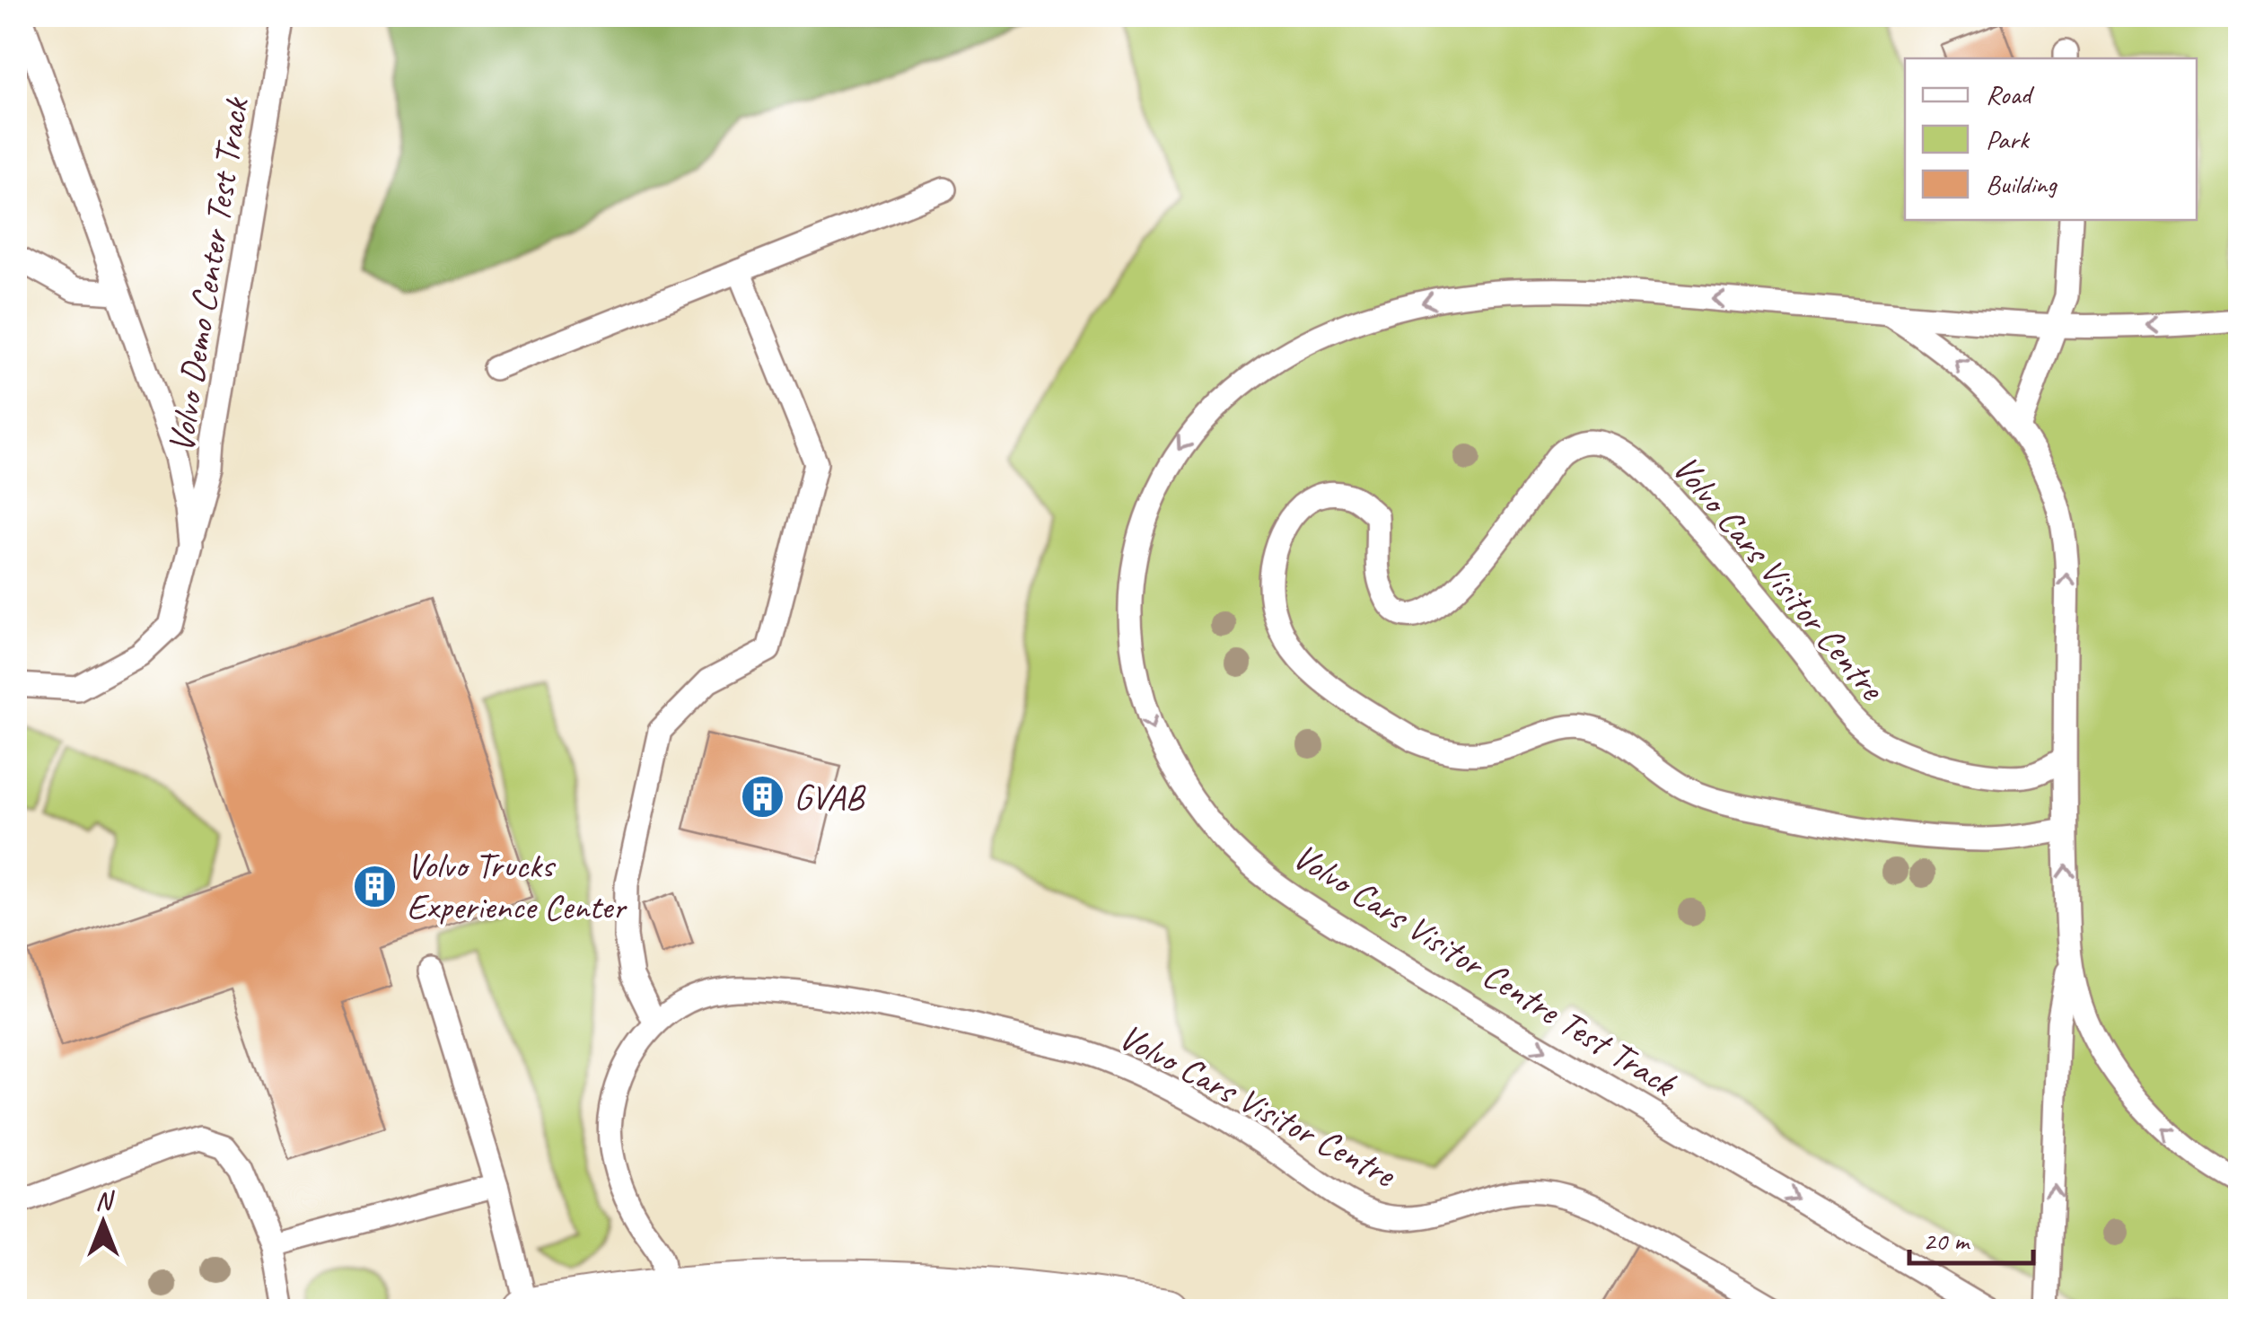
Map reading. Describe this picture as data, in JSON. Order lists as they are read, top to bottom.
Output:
{
  "streets": {
    "lane": ["Volvo Demo Center Test Track", "Volvo Cars Visitor Centre", "Volvo Cars Visitor Centre Test Track"]
  },
  "places": {
    "building": ["GVAB", "Volvo Trucks Experience Center"]
  },
  "legend": ["Road", "Park", "Building"],
  "scale_bar": "20 m",
  "north": "top"
}
